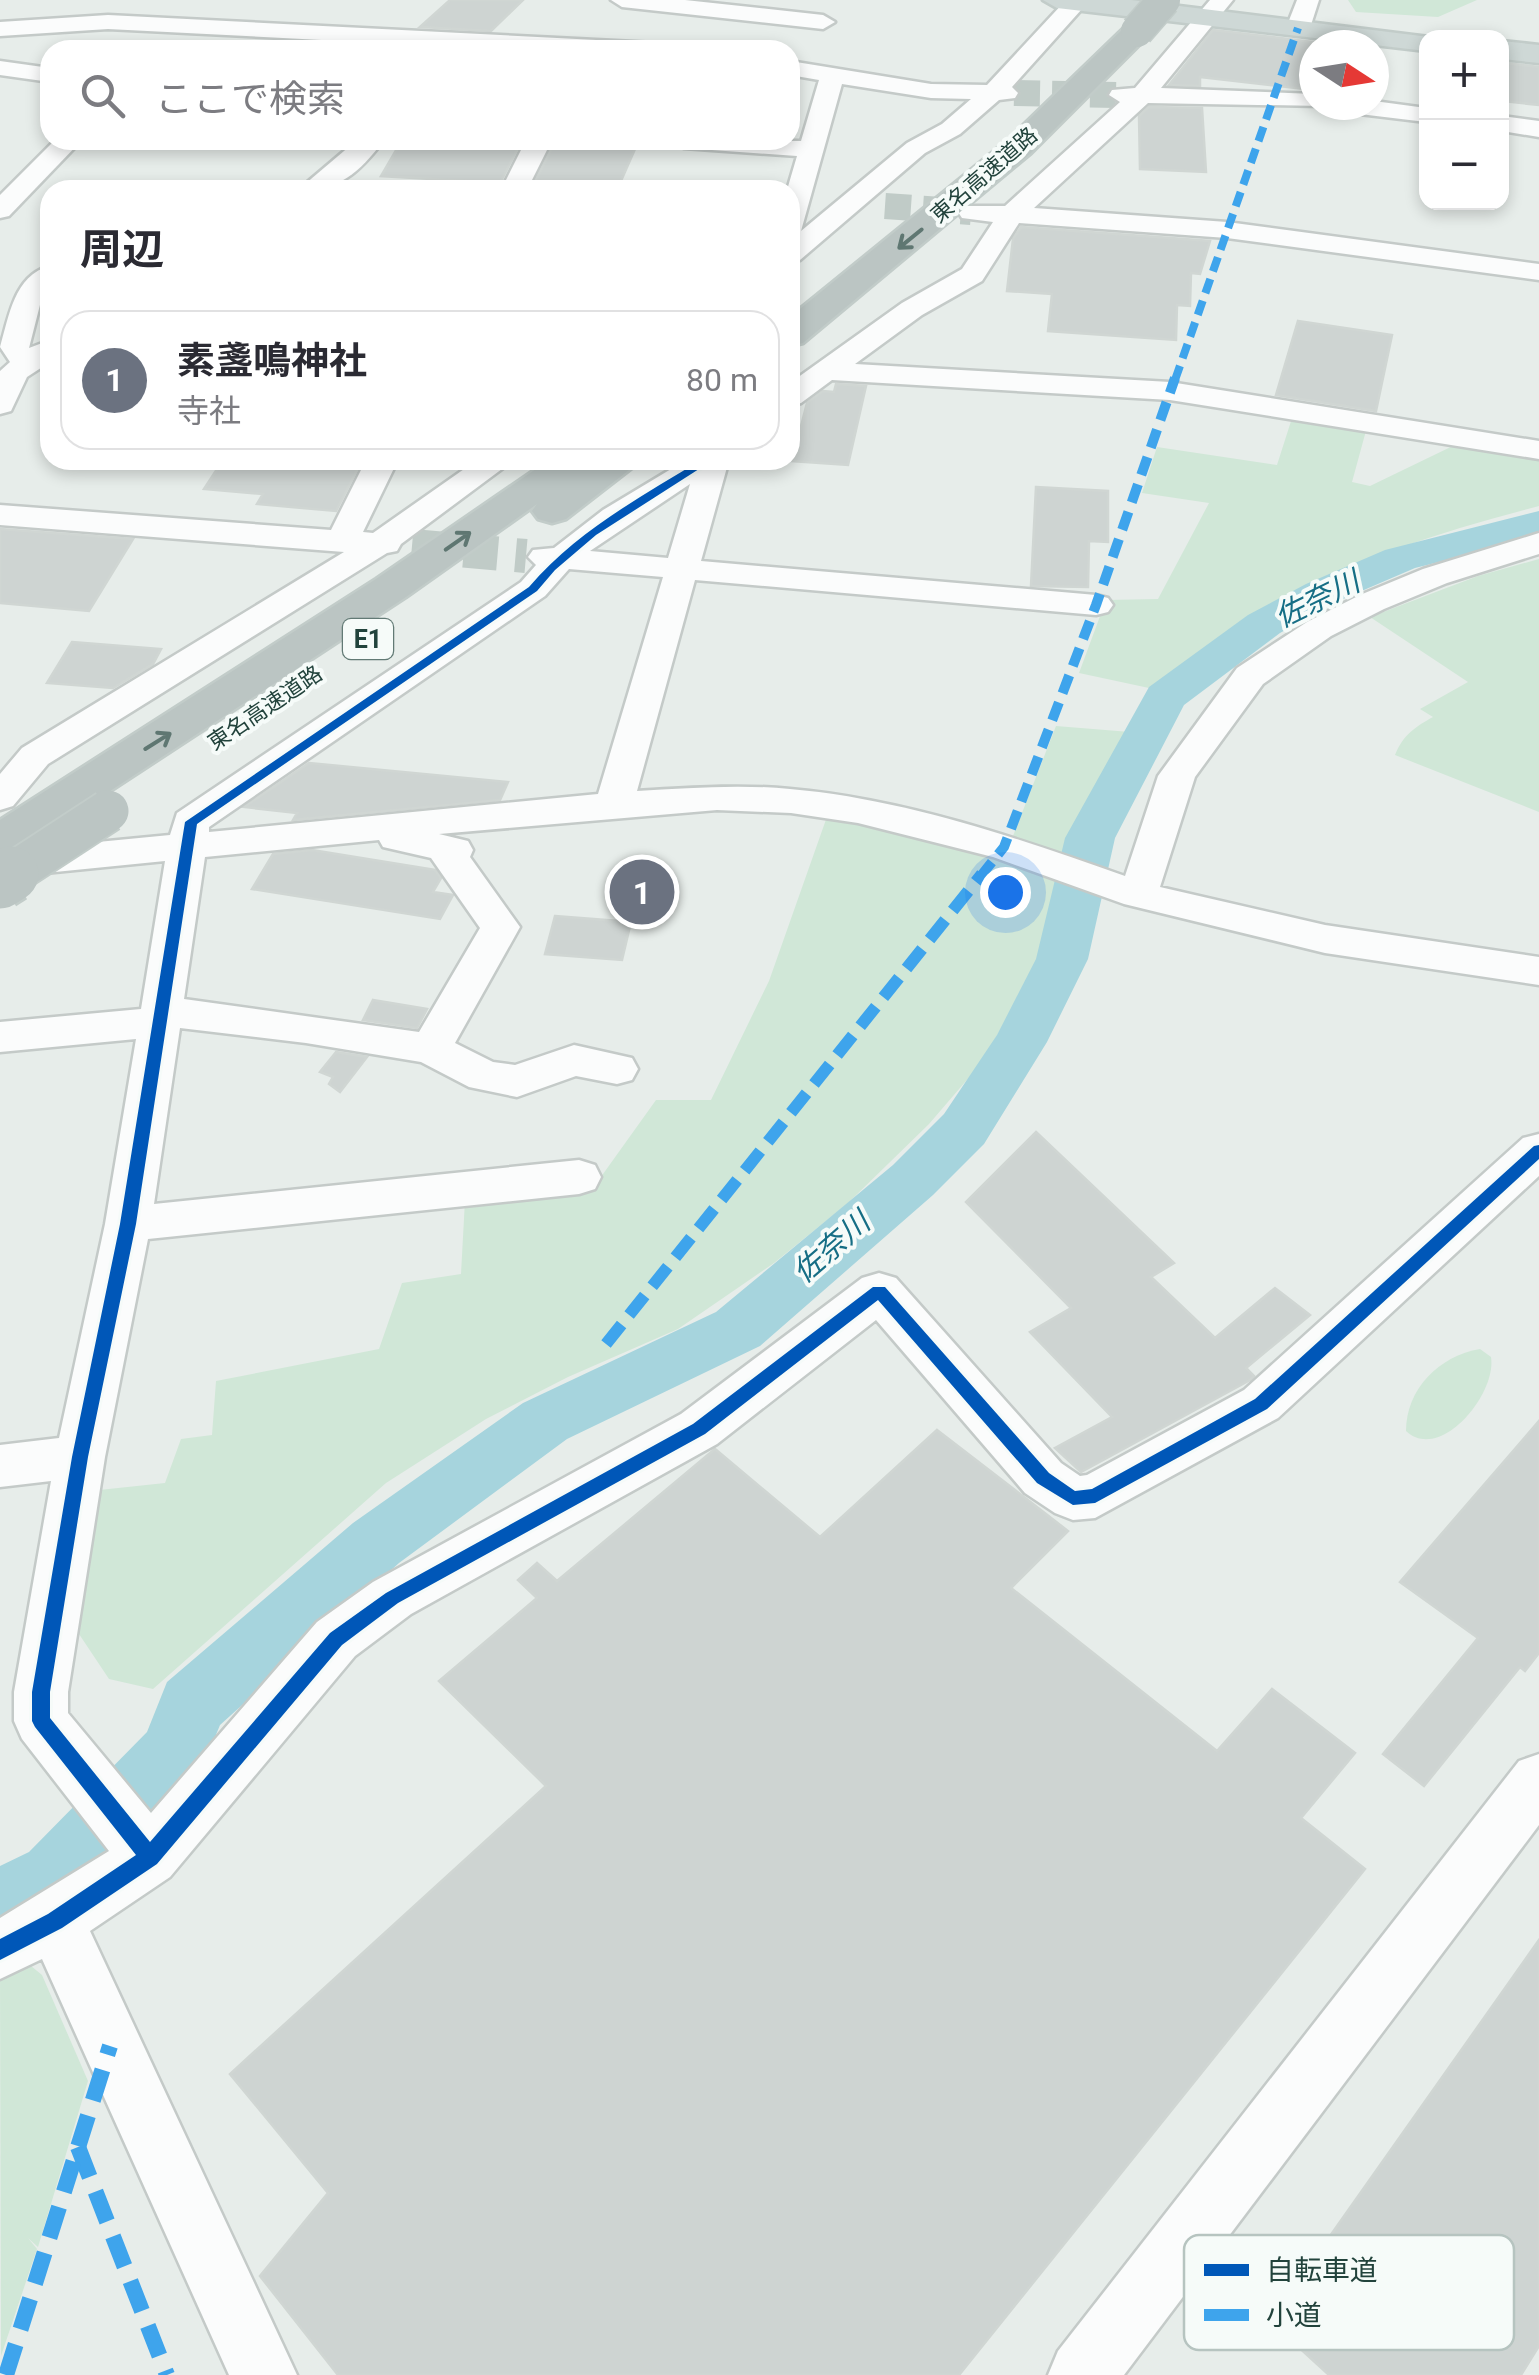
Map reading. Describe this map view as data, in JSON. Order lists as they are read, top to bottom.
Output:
{
  "streets": {
    "highway": ["東名高速道路", "E1"]
  },
  "water": ["佐奈川"],
  "legend": ["自転車道", "小道"],
  "north": "right",
  "page": {
    "map_buttons": ["+", "−"],
    "search": "ここで検索",
    "heading": "周辺",
    "list": [
      {
        "mark": "1",
        "name": "素盞鳴神社",
        "note": "寺社",
        "value": "80 m"
      }
    ],
    "pins": "1"
  }
}
